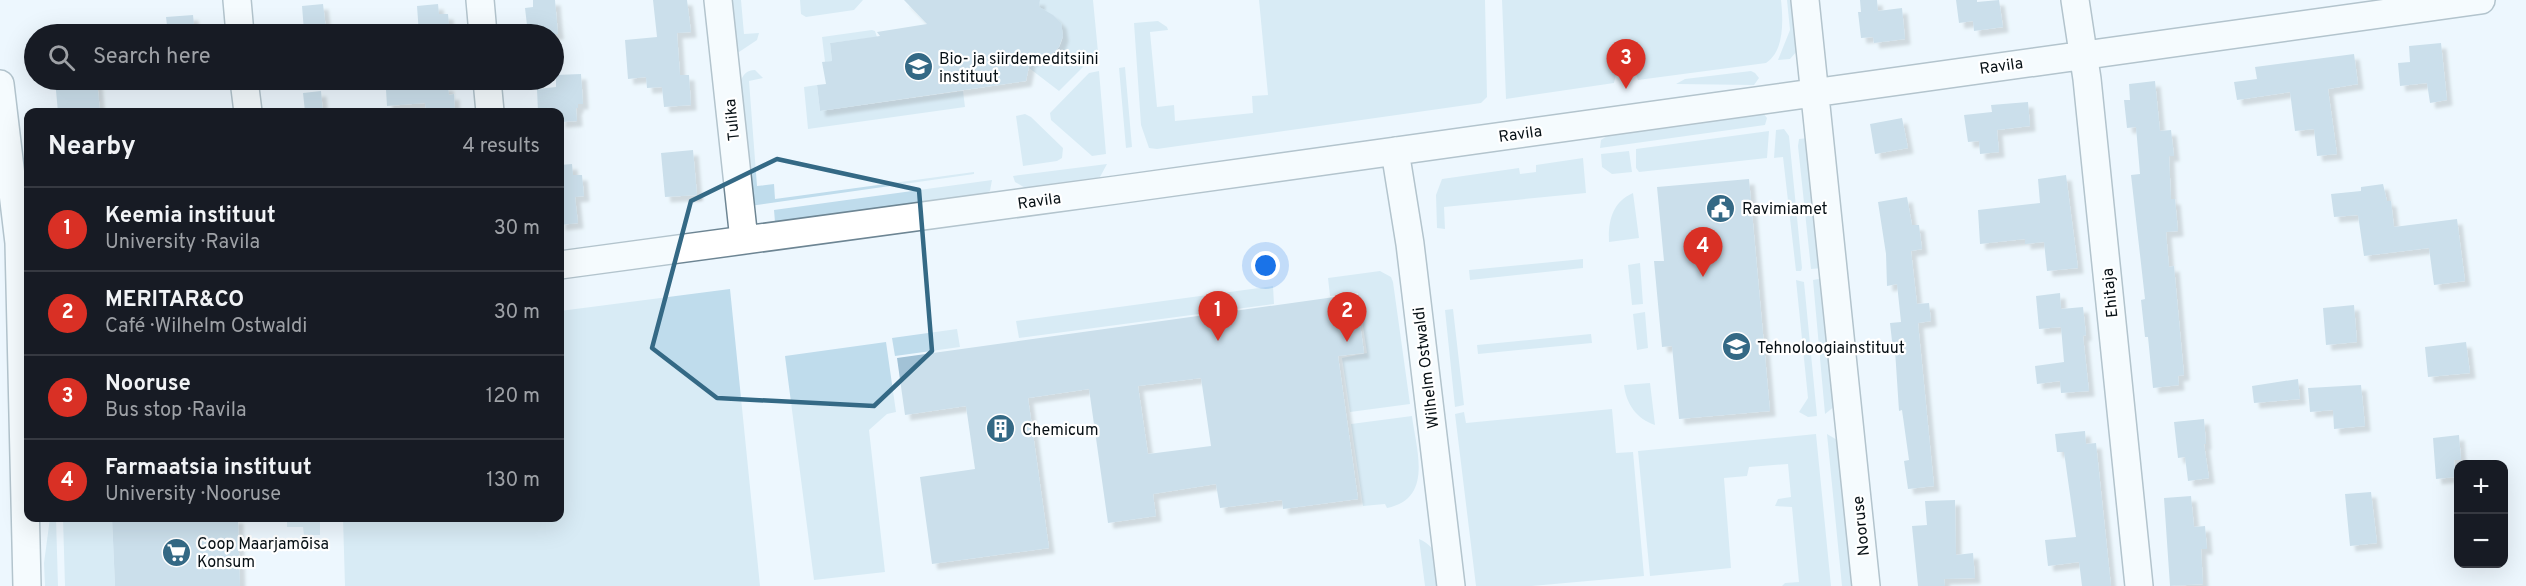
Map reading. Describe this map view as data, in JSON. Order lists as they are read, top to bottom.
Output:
{
  "streets": {
    "street": [
      "Ravila",
      "Tulika",
      "Ehitaja",
      "Wilhelm Ostwaldi",
      "Nooruse"
    ]
  },
  "crossings": [
    ["Ravila", "Tulika"],
    ["Ravila", "Ehitaja"],
    ["Ravila", "Wilhelm Ostwaldi"],
    ["Ravila", "Nooruse"]
  ],
  "places": {
    "school or university": ["Bio- ja siirdemeditsiini instituut", "Tehnoloogiainstituut"],
    "public building": ["Ravimiamet"],
    "building": ["Chemicum"],
    "supermarket": ["Coop Maarjamõisa Konsum"]
  },
  "page": {
    "search": "Search here",
    "pins": [
      "3",
      "4",
      "1",
      "2"
    ],
    "heading": ["Nearby", "4 results"],
    "list": [
      {
        "mark": "1",
        "name": "Keemia instituut",
        "note": "University · Ravila",
        "value": "30 m"
      },
      {
        "mark": "2",
        "name": "MERITAR&CO",
        "note": "Café · Wilhelm Ostwaldi",
        "value": "30 m"
      },
      {
        "mark": "3",
        "name": "Nooruse",
        "note": "Bus stop · Ravila",
        "value": "120 m"
      },
      {
        "mark": "4",
        "name": "Farmaatsia instituut",
        "note": "University · Nooruse",
        "value": "130 m"
      }
    ],
    "map_buttons": ["+", "−"]
  }
}
